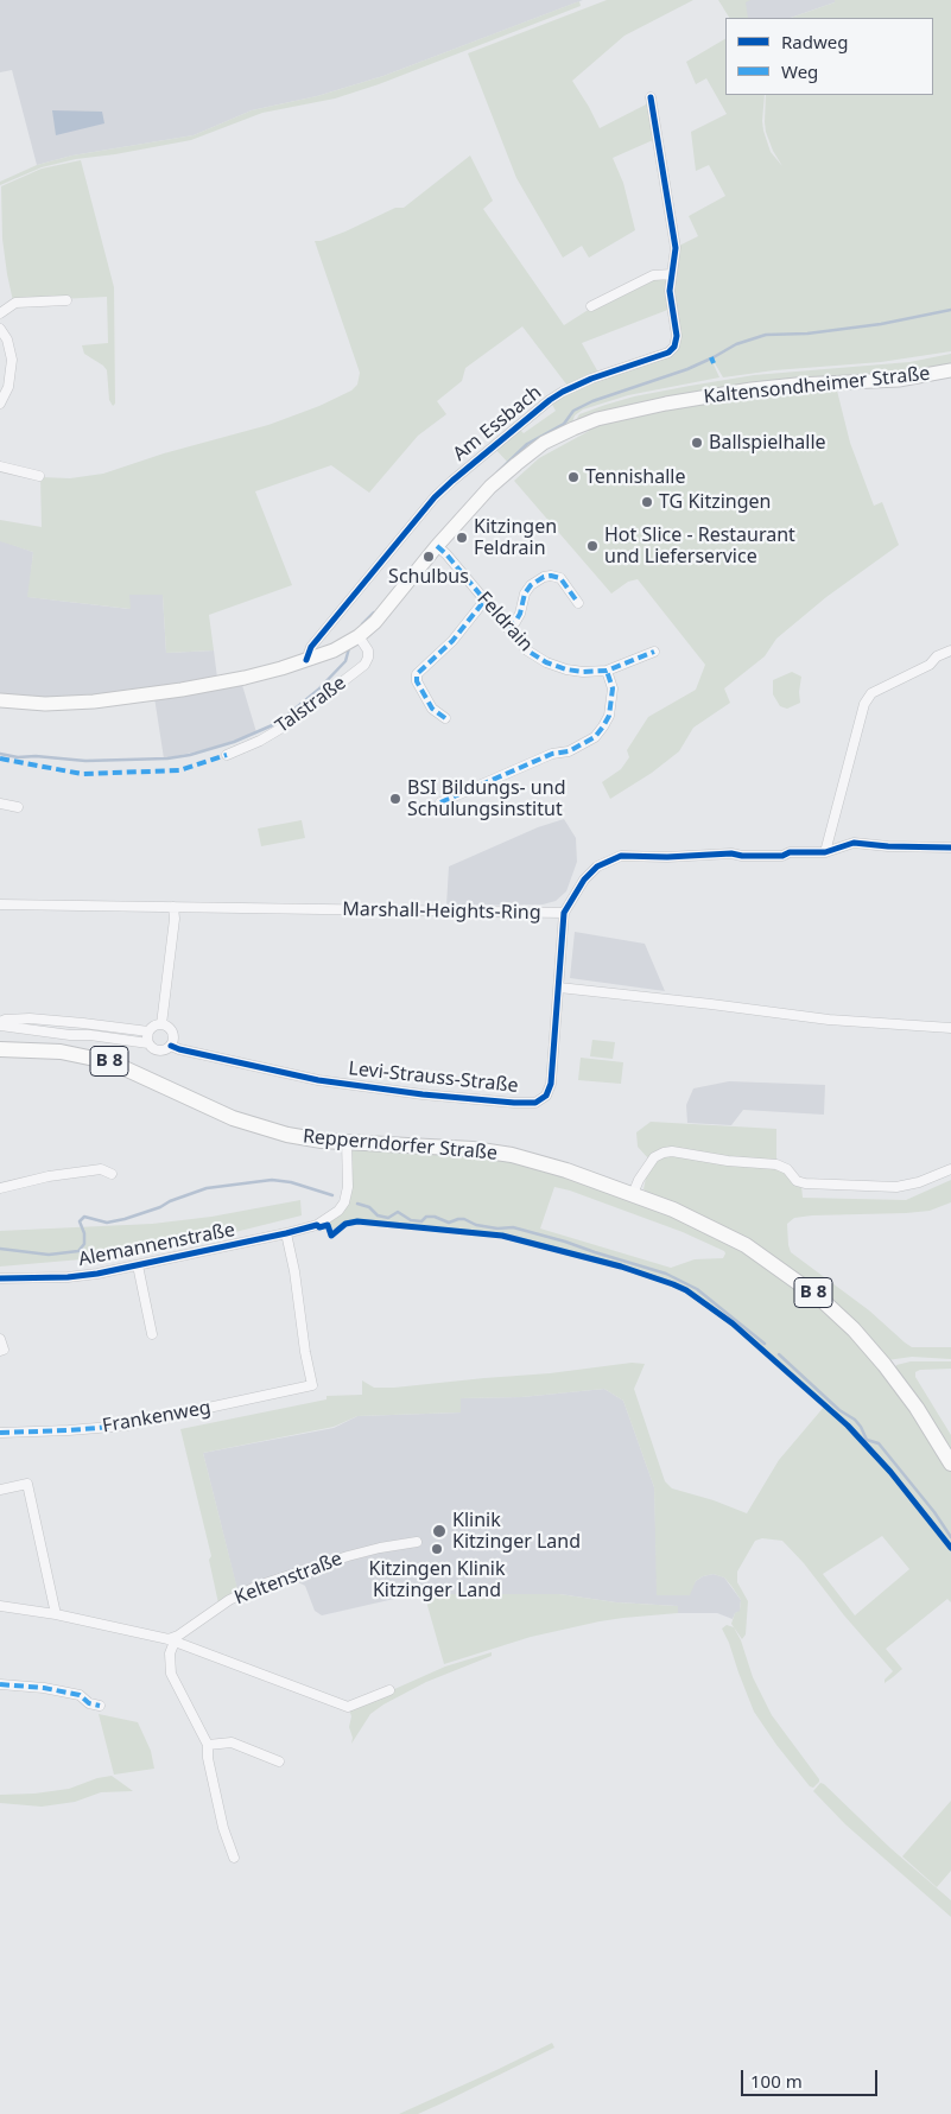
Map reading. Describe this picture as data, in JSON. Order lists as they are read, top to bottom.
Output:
{
  "streets": {
    "main road": ["Kaltensondheimer Straße", "B 8", "Repperndorfer Straße"],
    "street": [
      "Am Essbach",
      "Feldrain",
      "Talstraße",
      "Marshall-Heights-Ring",
      "Levi-Strauss-Straße",
      "Alemannenstraße",
      "Frankenweg",
      "Keltenstraße"
    ]
  },
  "crossings": [
    ["Kaltensondheimer Straße", "Am Essbach"],
    ["Kaltensondheimer Straße", "Feldrain"],
    ["Kaltensondheimer Straße", "Talstraße"],
    ["Marshall-Heights-Ring", "Levi-Strauss-Straße"],
    ["Repperndorfer Straße", "Alemannenstraße"],
    ["Alemannenstraße", "Frankenweg"]
  ],
  "places": [
    "Ballspielhalle",
    "Tennishalle",
    "TG Kitzingen",
    "Kitzingen Feldrain",
    "Hot Slice - Restaurant und Lieferservice",
    "Schulbus",
    "BSI Bildungs- und Schulungsinstitut",
    "Klinik Kitzinger Land",
    "Kitzingen Klinik Kitzinger Land"
  ],
  "legend": ["Radweg", "Weg"],
  "scale_bar": "100 m"
}
